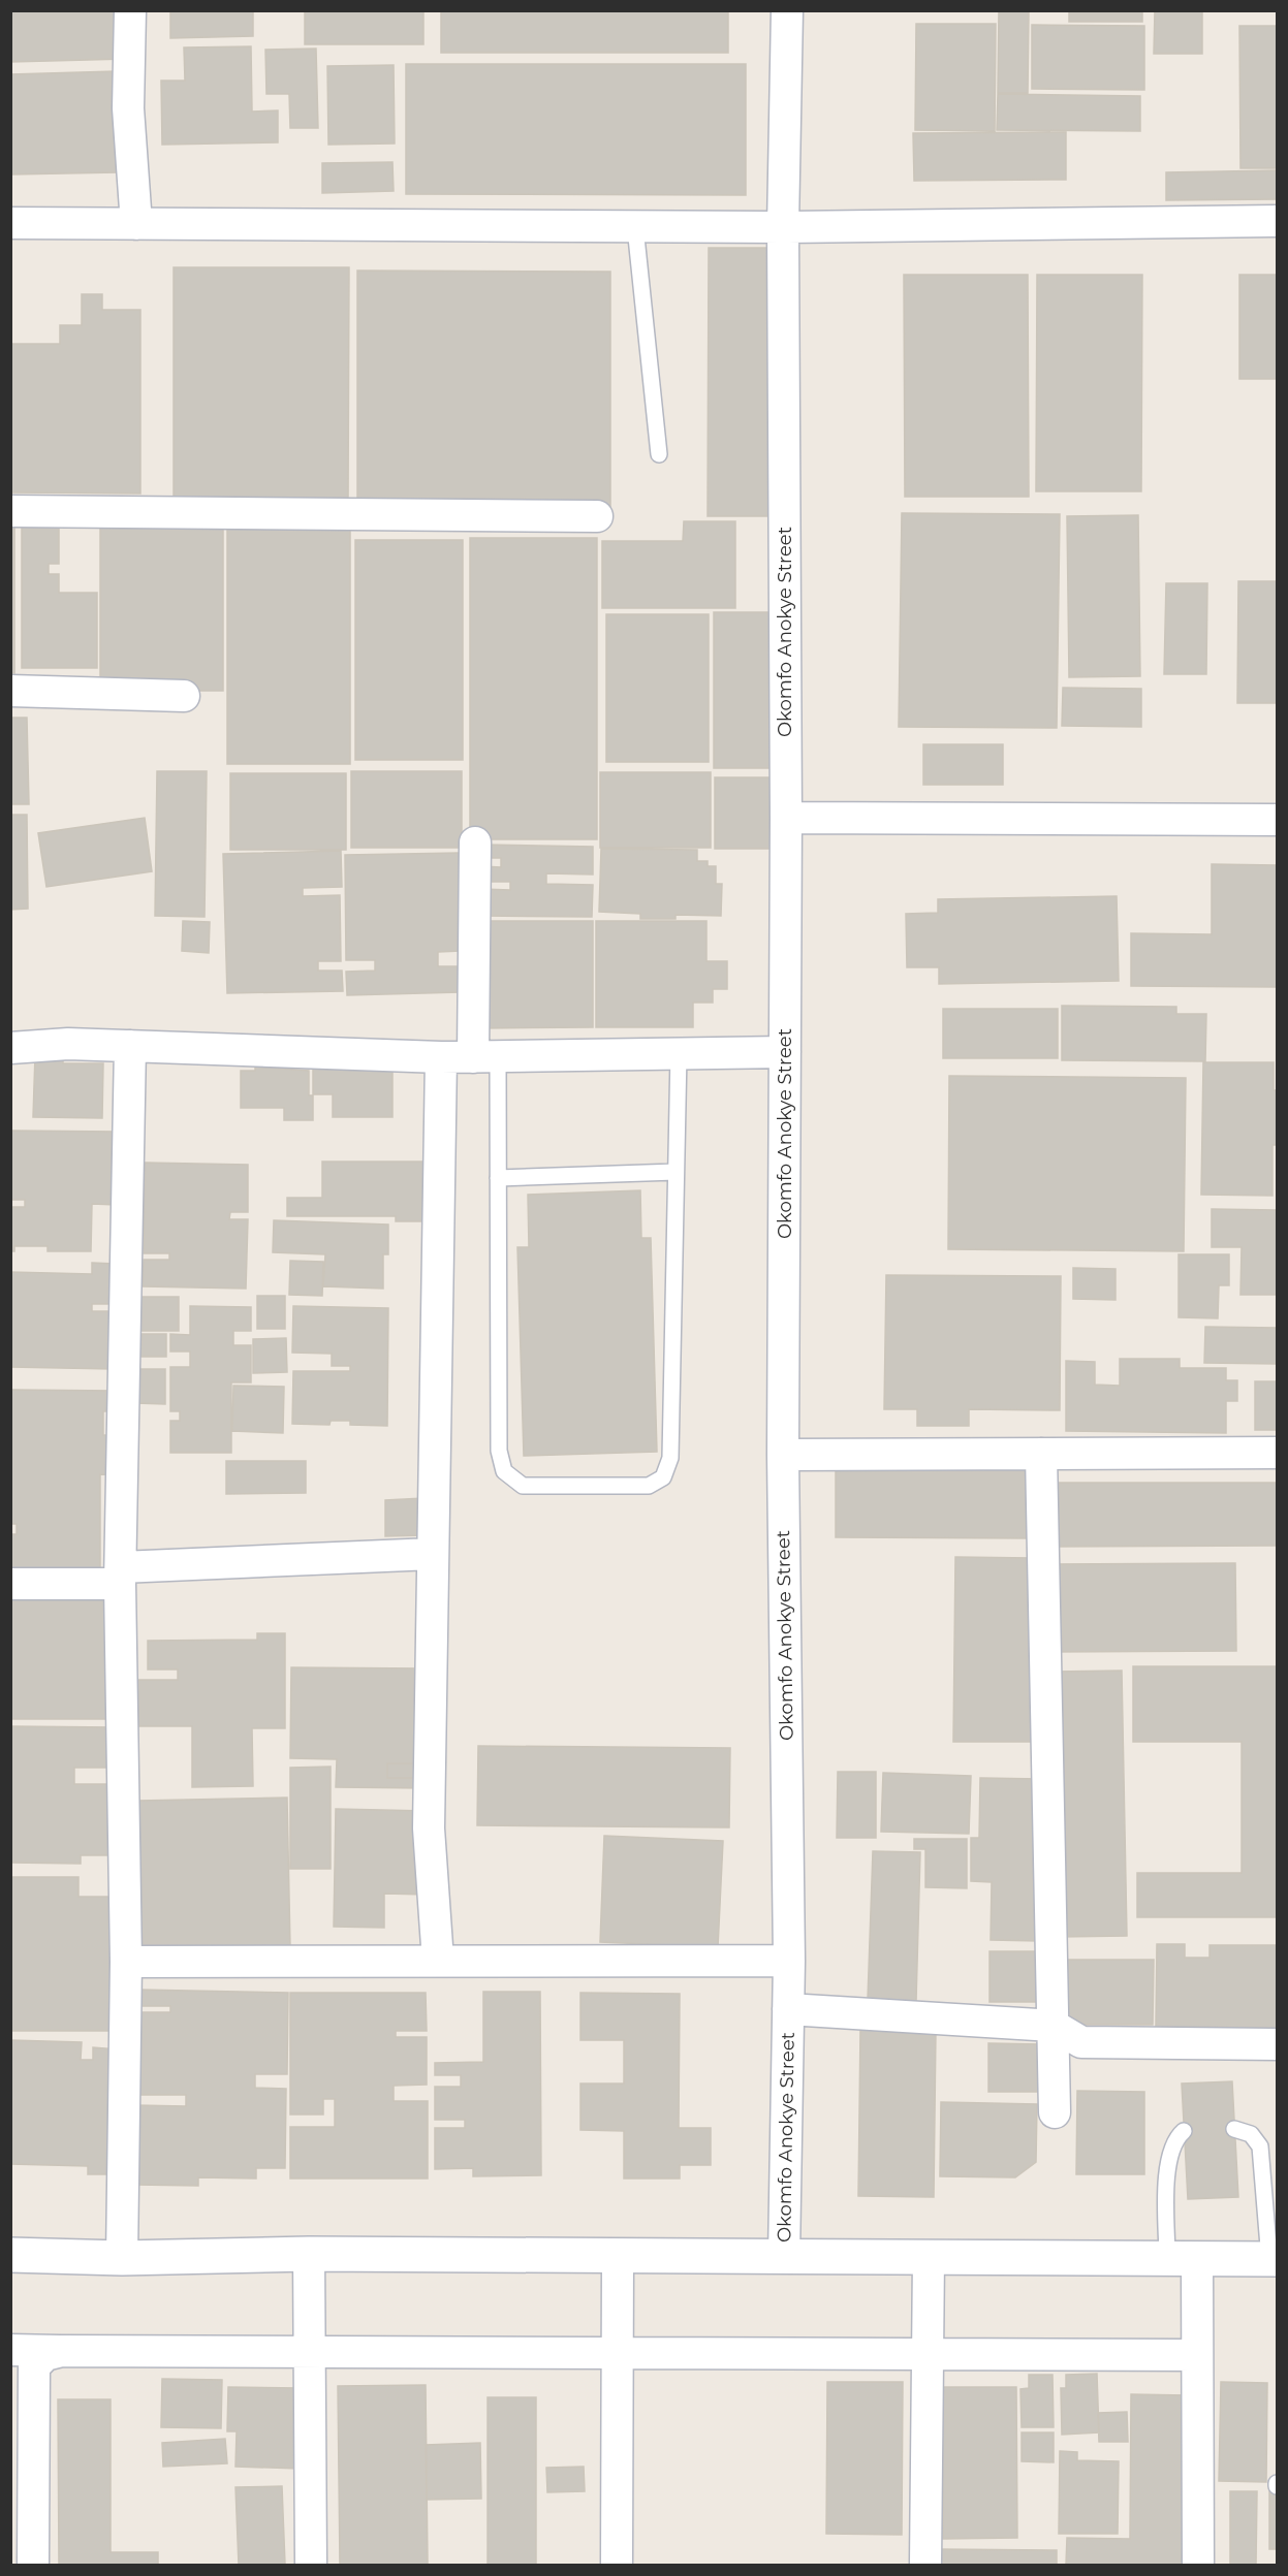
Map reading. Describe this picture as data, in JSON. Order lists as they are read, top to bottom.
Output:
{
  "streets": {
    "street": ["Okomfo Anokye Street"]
  }
}
